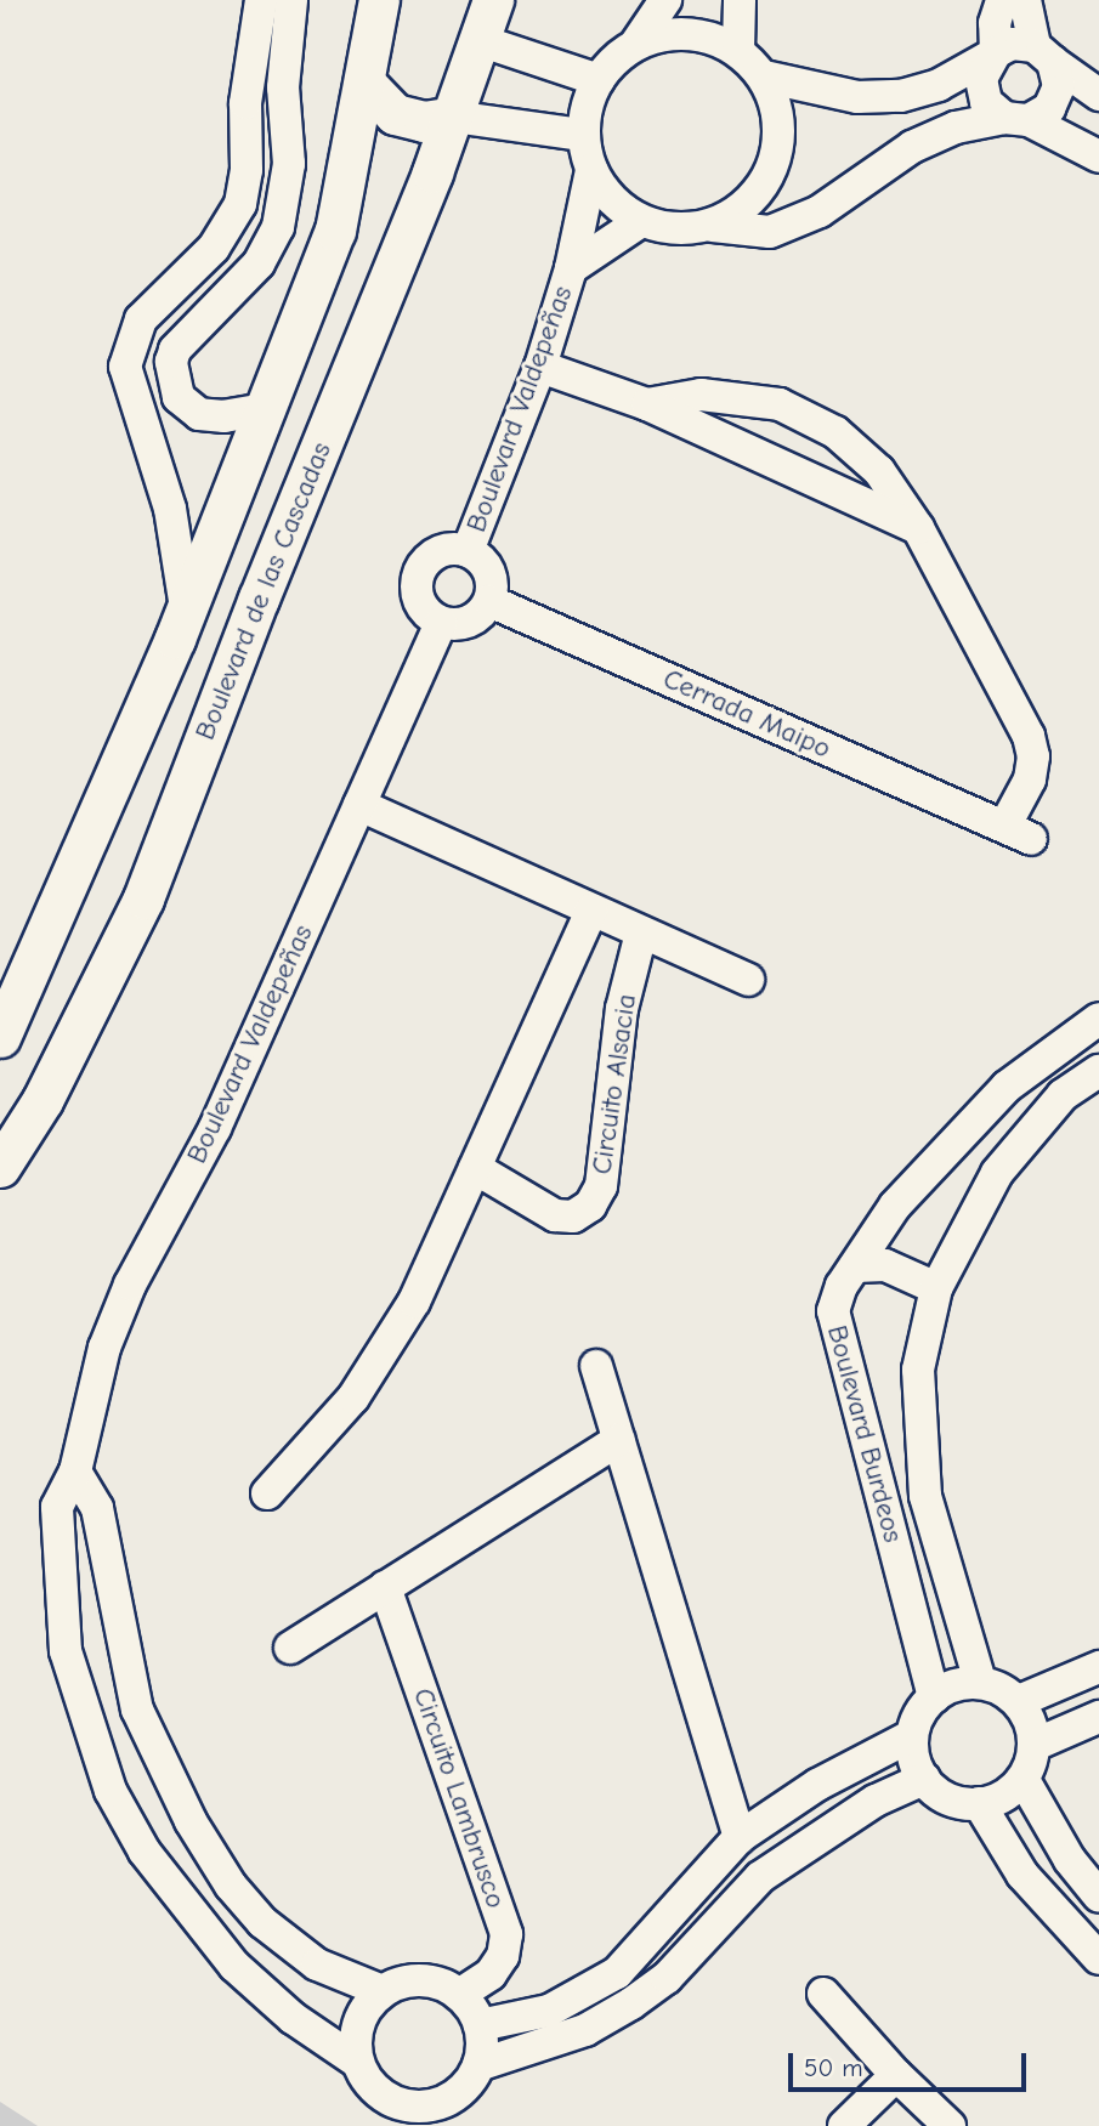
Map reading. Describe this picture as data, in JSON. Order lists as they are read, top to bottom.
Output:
{
  "streets": {
    "main road": ["Boulevard de las Cascadas"],
    "street": [
      "Boulevard Valdepeñas",
      "Cerrada Maipo",
      "Circuito Alsacia",
      "Boulevard Burdeos",
      "Circuito Lambrusco"
    ]
  },
  "crossings": [
    ["Boulevard Valdepeñas", "Cerrada Maipo"],
    ["Boulevard Valdepeñas", "Circuito Lambrusco"]
  ],
  "scale_bar": "50 m"
}
